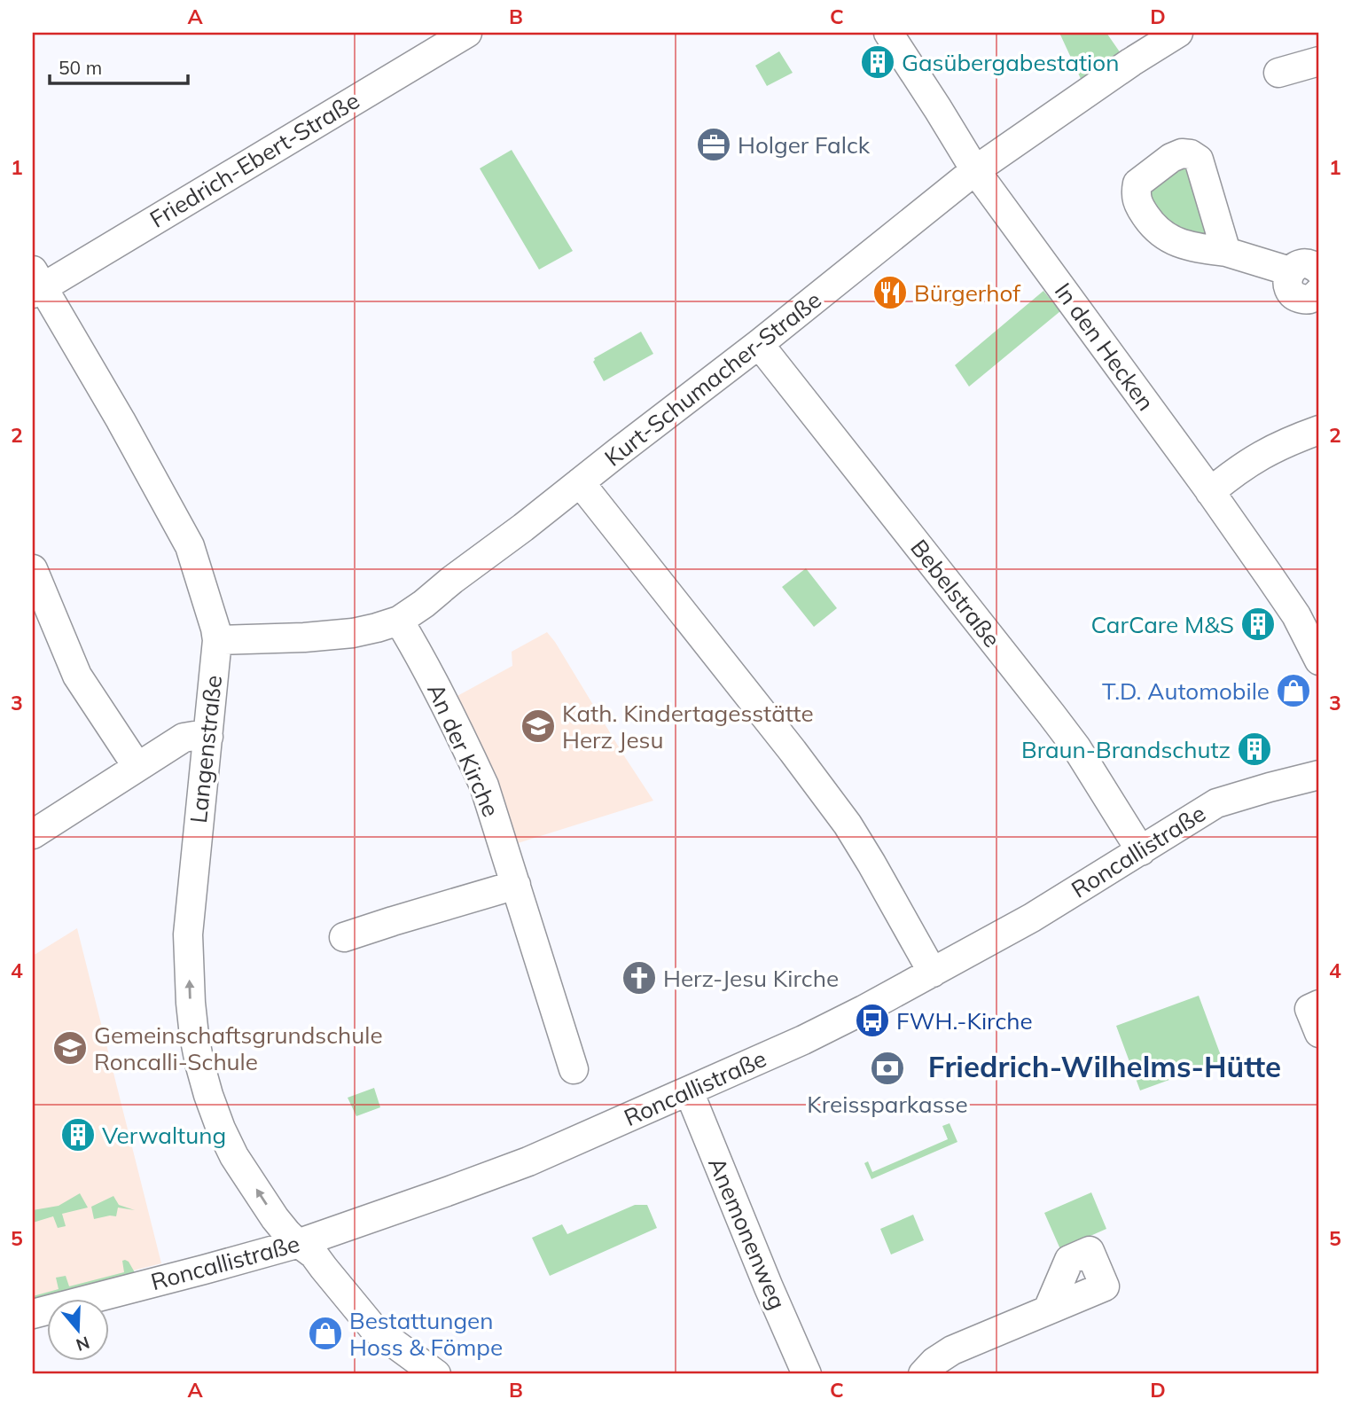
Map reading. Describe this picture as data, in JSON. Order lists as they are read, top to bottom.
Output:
{
  "streets": {
    "street": [
      "Friedrich-Ebert-Straße",
      "In den Hecken",
      "Kurt-Schumacher-Straße",
      "Bebelstraße",
      "Langenstraße",
      "An der Kirche",
      "Roncallistraße",
      "Anemonenweg"
    ]
  },
  "crossings": [
    ["Friedrich-Ebert-Straße", "Langenstraße"],
    ["In den Hecken", "Kurt-Schumacher-Straße"],
    ["Kurt-Schumacher-Straße", "Bebelstraße"],
    ["Kurt-Schumacher-Straße", "Langenstraße"],
    ["Kurt-Schumacher-Straße", "An der Kirche"],
    ["Bebelstraße", "Roncallistraße"],
    ["Langenstraße", "Roncallistraße"],
    ["Roncallistraße", "Anemonenweg"]
  ],
  "one_way": ["Langenstraße"],
  "districts": ["Friedrich-Wilhelms-Hütte"],
  "places": {
    "building": [
      "Gasübergabestation",
      "CarCare M&S",
      "Braun-Brandschutz",
      "Verwaltung"
    ],
    "office": ["Holger Falck"],
    "restaurant": ["Bürgerhof"],
    "shop": ["T.D. Automobile", "Bestattungen Hoss & Fömpe"],
    "school or university": ["Kath. Kindertagesstätte Herz Jesu", "Gemeinschaftsgrundschule Roncalli-Schule"],
    "church": ["Herz-Jesu Kirche"],
    "bus stop": ["FWH.-Kirche"],
    "bank": ["Kreissparkasse"]
  },
  "scale_bar": "50 m",
  "north": "bottom",
  "grid": {
    "columns": [
      "A",
      "B",
      "C",
      "D"
    ],
    "rows": [
      "1",
      "2",
      "3",
      "4",
      "5"
    ]
  }
}
